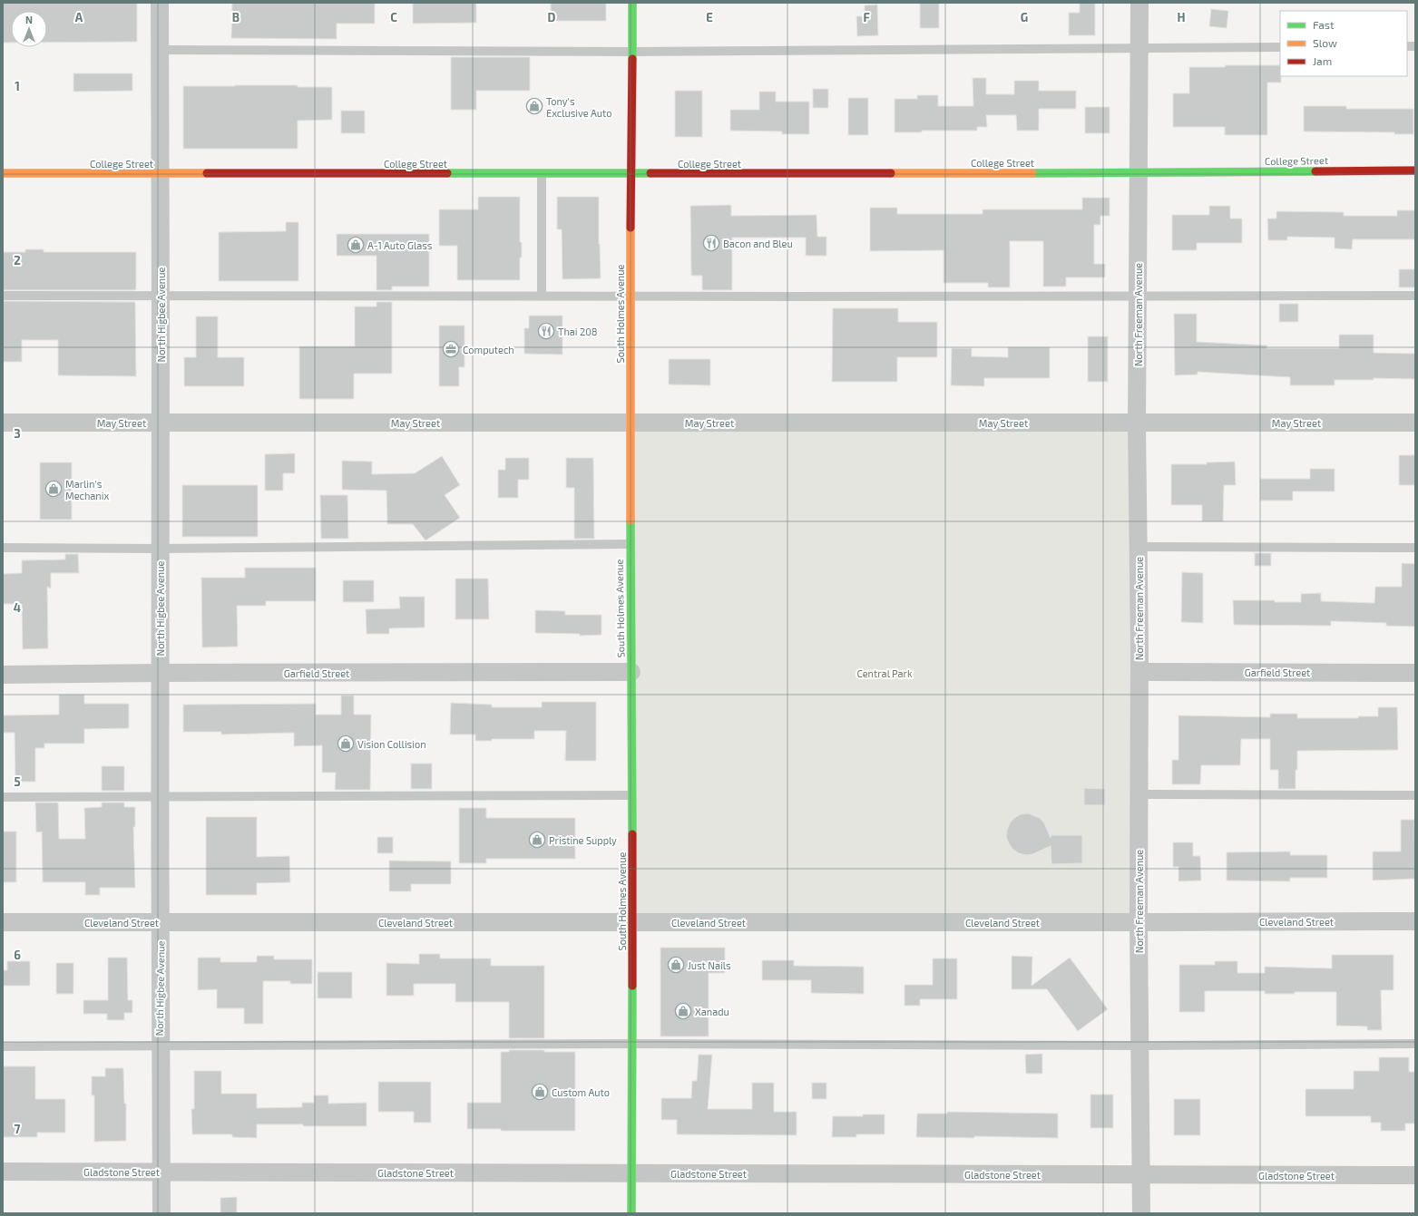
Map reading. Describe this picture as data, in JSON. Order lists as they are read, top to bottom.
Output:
{
  "streets": {
    "street": [
      "College Street",
      "South Holmes Avenue",
      "North Higbee Avenue",
      "North Freeman Avenue",
      "May Street",
      "Garfield Street",
      "Cleveland Street",
      "Gladstone Street"
    ]
  },
  "crossings": [
    ["College Street", "South Holmes Avenue"],
    ["College Street", "North Higbee Avenue"],
    ["College Street", "North Freeman Avenue"],
    ["South Holmes Avenue", "May Street"],
    ["South Holmes Avenue", "Garfield Street"],
    ["South Holmes Avenue", "Cleveland Street"],
    ["South Holmes Avenue", "Gladstone Street"],
    ["North Higbee Avenue", "May Street"],
    ["North Higbee Avenue", "Garfield Street"],
    ["North Higbee Avenue", "Cleveland Street"],
    ["North Higbee Avenue", "Gladstone Street"],
    ["North Freeman Avenue", "May Street"],
    ["North Freeman Avenue", "Garfield Street"],
    ["North Freeman Avenue", "Cleveland Street"],
    ["North Freeman Avenue", "Gladstone Street"]
  ],
  "parks": ["Central Park"],
  "places": {
    "shop": [
      "Tony's Exclusive Auto",
      "A-1 Auto Glass",
      "Marlin's Mechanix",
      "Vision Collision",
      "Pristine Supply",
      "Just Nails",
      "Xanadu",
      "Custom Auto"
    ],
    "restaurant": ["Bacon and Bleu", "Thai 208"],
    "office": ["Computech"]
  },
  "legend": ["Fast", "Slow", "Jam"],
  "north": "top",
  "grid": {
    "columns": [
      "A",
      "B",
      "C",
      "D",
      "E",
      "F",
      "G",
      "H"
    ],
    "rows": [
      "1",
      "2",
      "3",
      "4",
      "5",
      "6",
      "7"
    ]
  }
}
